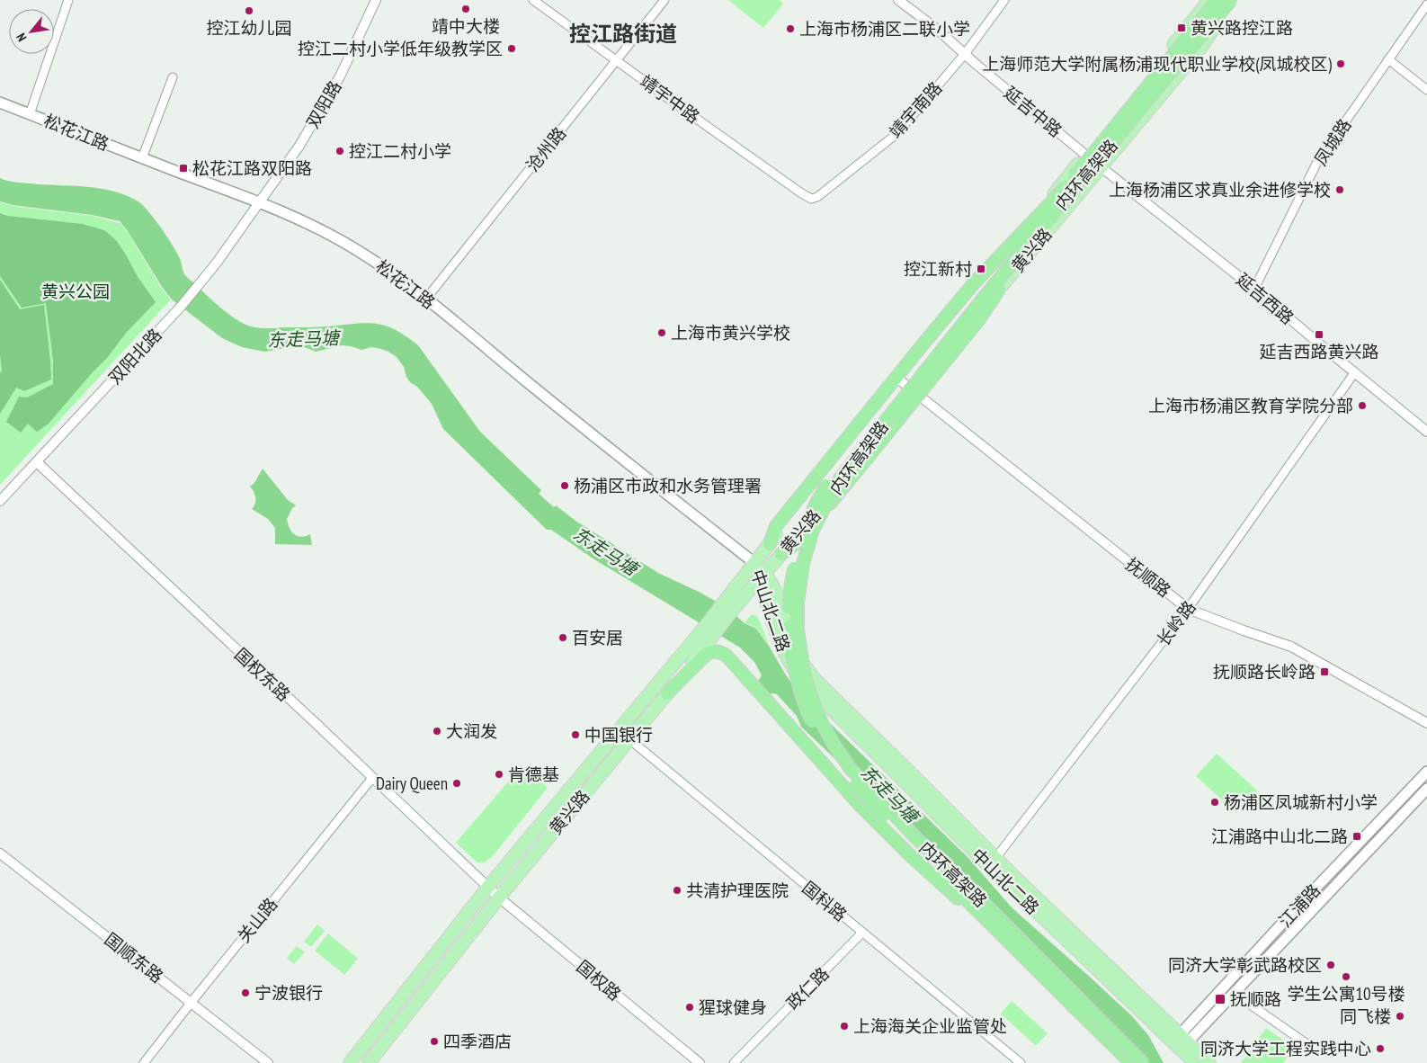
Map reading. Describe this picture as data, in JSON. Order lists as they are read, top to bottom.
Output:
{
  "streets": {
    "highway": ["内环高架路"],
    "main road": [
      "松花江路",
      "黄兴路",
      "中山北二路",
      "江浦路"
    ],
    "street": [
      "靖宇中路",
      "双阳路",
      "靖宇南路",
      "延吉中路",
      "凤城路",
      "沧州路",
      "延吉西路",
      "双阳北路",
      "抚顺路",
      "长岭路",
      "国权东路",
      "国科路",
      "关山路",
      "国顺东路",
      "国权路",
      "政仁路"
    ]
  },
  "crossings": [
    ["靖宇中路", "靖宇南路"],
    ["靖宇中路", "沧州路"],
    ["双阳路", "松花江路"],
    ["双阳路", "双阳北路"],
    ["靖宇南路", "延吉中路"],
    ["延吉中路", "黄兴路"],
    ["延吉中路", "延吉西路"],
    ["松花江路", "沧州路"],
    ["松花江路", "黄兴路"],
    ["松花江路", "双阳北路"],
    ["松花江路", "中山北二路"],
    ["凤城路", "延吉西路"],
    ["内环高架路", "黄兴路"],
    ["黄兴路", "延吉西路"],
    ["黄兴路", "抚顺路"],
    ["黄兴路", "中山北二路"],
    ["黄兴路", "国权东路"],
    ["黄兴路", "国科路"],
    ["黄兴路", "国权路"],
    ["延吉西路", "长岭路"],
    ["双阳北路", "国权东路"],
    ["抚顺路", "长岭路"],
    ["中山北二路", "长岭路"],
    ["中山北二路", "江浦路"],
    ["国权东路", "关山路"],
    ["国权东路", "国权路"],
    ["国科路", "政仁路"],
    ["关山路", "国顺东路"]
  ],
  "districts": ["控江路街道"],
  "water": ["东走马塘"],
  "parks": ["黄兴公园"],
  "places": {
    "other": [
      "靖中大楼",
      "控江幼儿园",
      "上海市杨浦区二联小学",
      "控江二村小学低年级教学区",
      "上海师范大学附属杨浦现代职业学校(凤城校区)",
      "控江二村小学",
      "上海杨浦区求真业余进修学校",
      "上海市黄兴学校",
      "上海市杨浦区教育学院分部",
      "杨浦区市政和水务管理署",
      "百安居",
      "大润发",
      "中国银行",
      "肯德基",
      "Dairy Queen",
      "杨浦区凤城新村小学",
      "共清护理医院",
      "同济大学彰武路校区",
      "学生公寓10号楼",
      "宁波银行",
      "猩球健身",
      "同飞楼",
      "上海海关企业监管处",
      "四季酒店",
      "同济大学工程实践中心"
    ],
    "transit": [
      "黄兴路控江路",
      "松花江路双阳路",
      "控江新村",
      "延吉西路黄兴路",
      "抚顺路长岭路",
      "江浦路中山北二路",
      "抚顺路"
    ]
  },
  "north": "bottom left"
}
